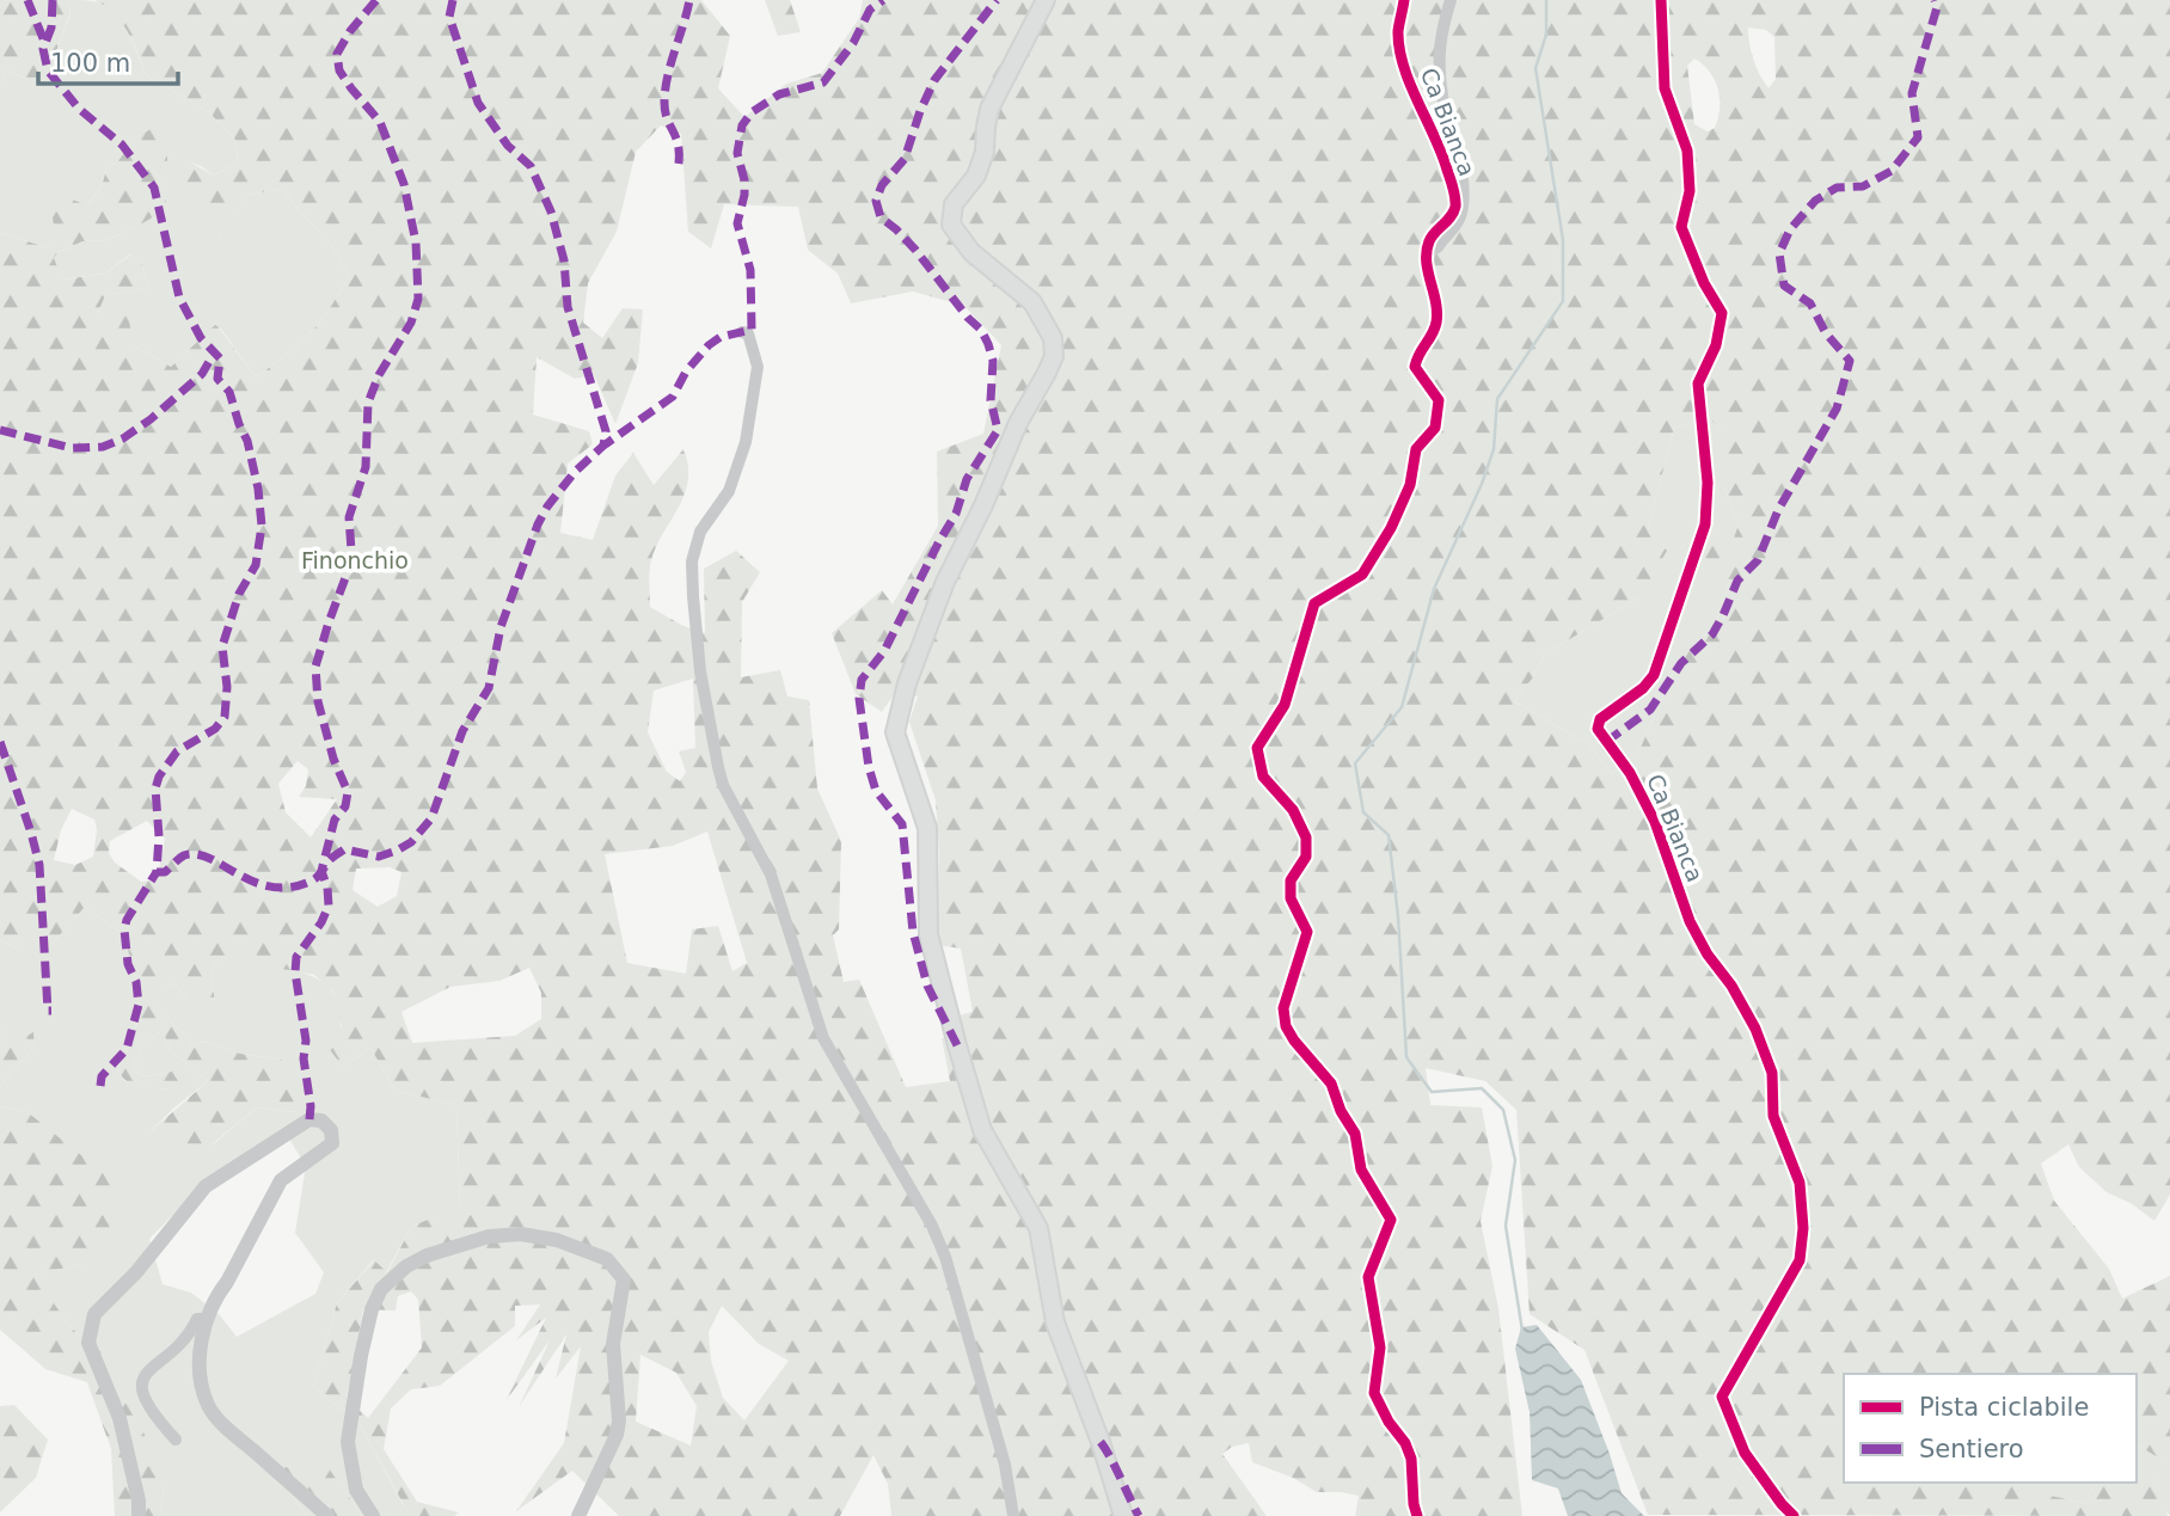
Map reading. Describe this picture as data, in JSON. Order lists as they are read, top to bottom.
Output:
{
  "streets": {
    "street": ["Ca Bianca"]
  },
  "parks": ["Finonchio"],
  "legend": ["Pista ciclabile", "Sentiero"],
  "scale_bar": "100 m"
}
